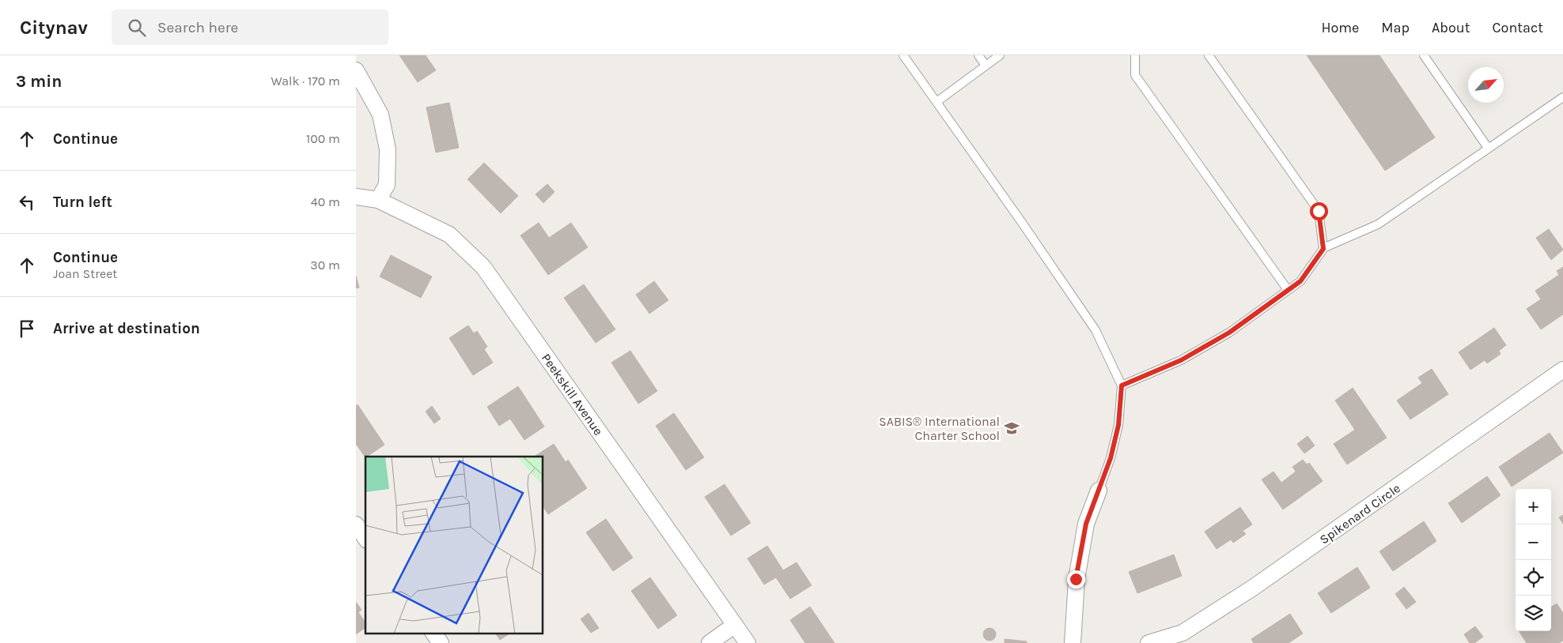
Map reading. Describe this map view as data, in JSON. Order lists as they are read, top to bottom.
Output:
{
  "streets": {
    "street": ["Peekskill Avenue", "Spikenard Circle"]
  },
  "places": {
    "school or university": ["SABIS® International Charter School"]
  },
  "north": "top right",
  "page": {
    "header": "Citynav",
    "search": "Search here",
    "nav": [
      "Home",
      "Map",
      "About",
      "Contact"
    ],
    "heading": ["3 min", "Walk · 170 m"],
    "list": [
      ["Continue", "100 m"],
      ["Turn left", "40 m"],
      ["Continue", "Joan Street", "30 m"],
      "Arrive at destination"
    ],
    "map_buttons": ["+", "−"]
  }
}
